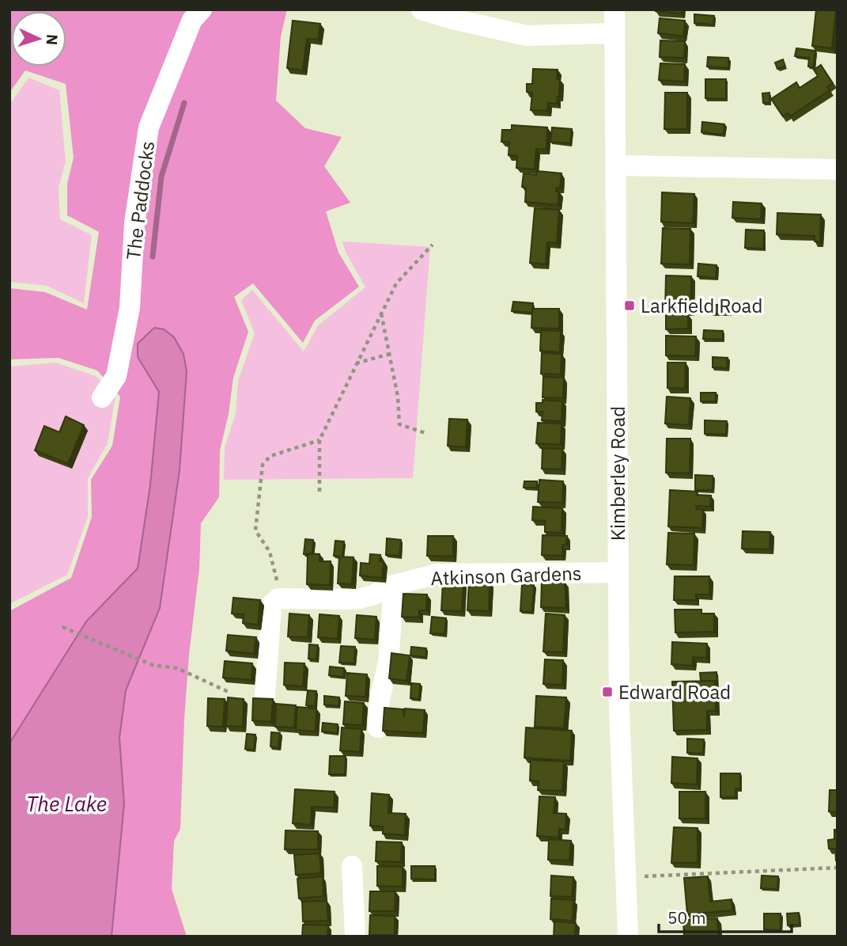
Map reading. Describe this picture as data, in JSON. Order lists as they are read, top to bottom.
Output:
{
  "streets": {
    "street": ["The Paddocks", "Kimberley Road", "Atkinson Gardens"]
  },
  "crossings": [
    ["Kimberley Road", "Atkinson Gardens"]
  ],
  "water": ["The Lake"],
  "places": {
    "transit": ["Larkfield Road", "Edward Road"]
  },
  "scale_bar": "50 m",
  "north": "right"
}
